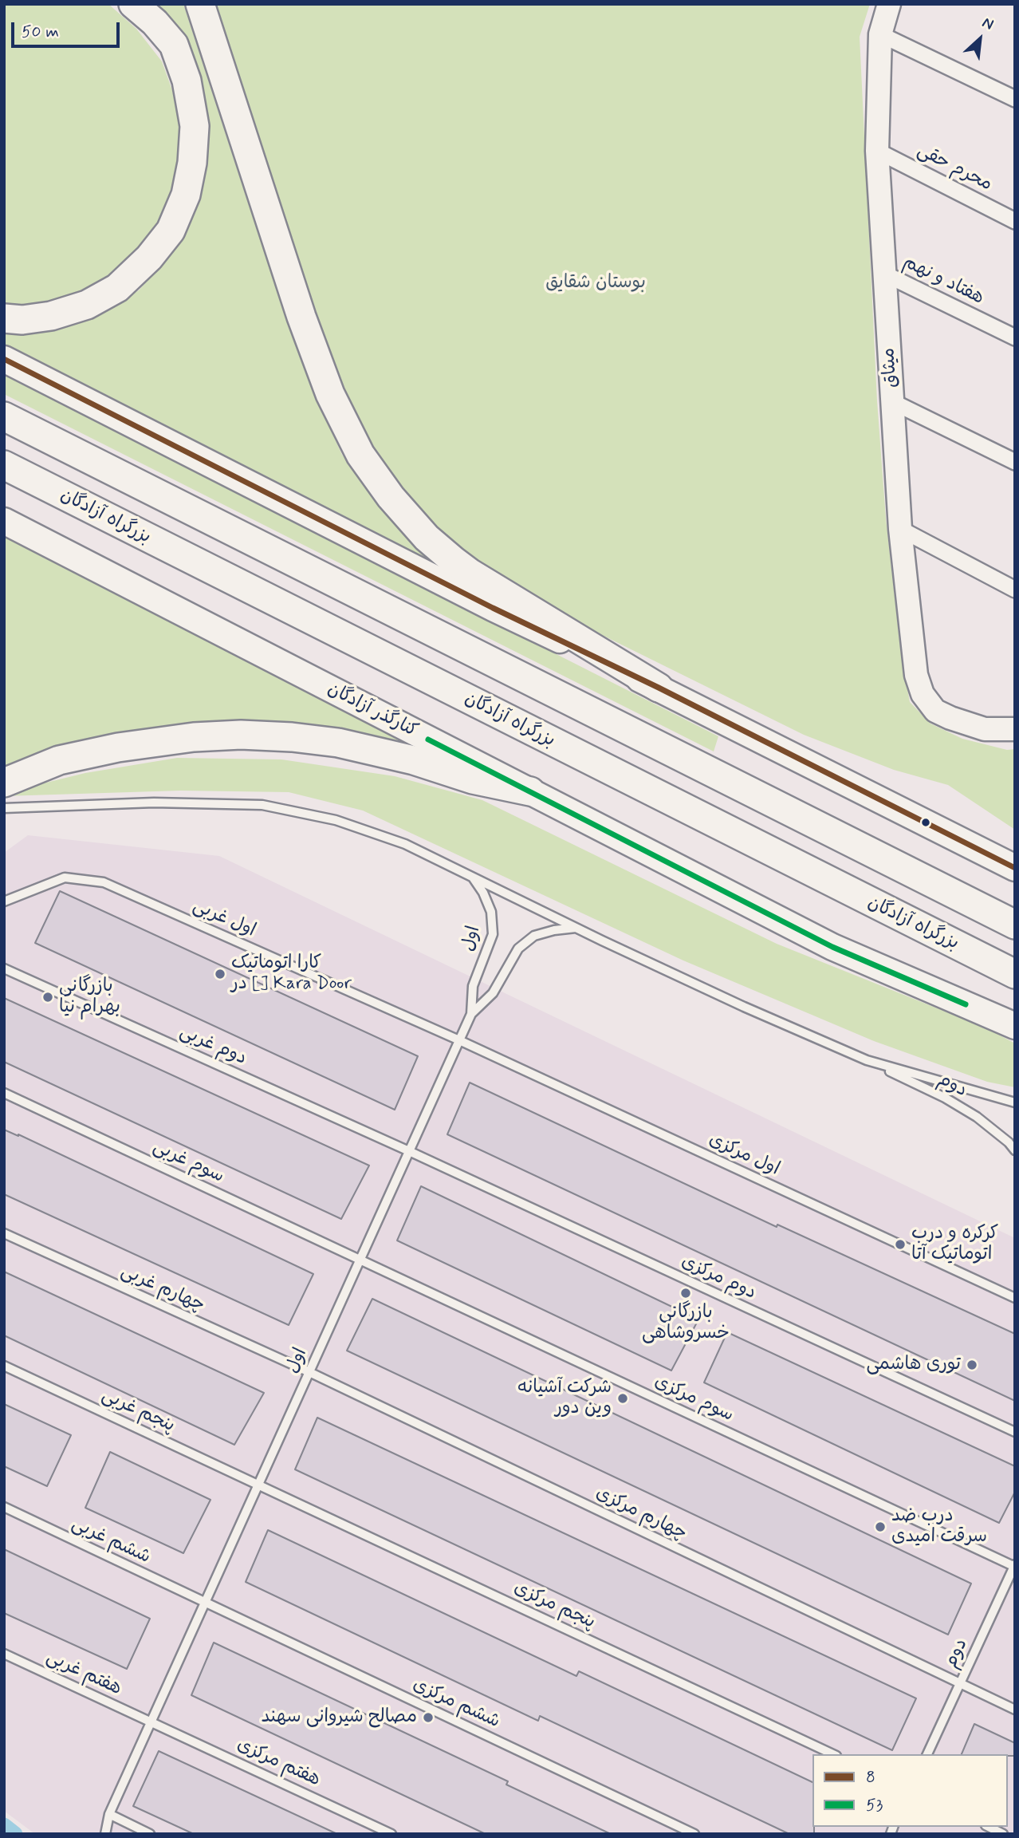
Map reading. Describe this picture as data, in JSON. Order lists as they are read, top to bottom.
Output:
{
  "streets": {
    "highway": ["بزرگراه آزادگان"],
    "main road": ["کنارگذر آزادگان"],
    "street": ["محرم حقی", "هفتاد و نهم", "میثاق"],
    "lane": [
      "اول غربی",
      "اول",
      "دوم غربی",
      "دوم",
      "اول مرکزی",
      "سوم غربی",
      "دوم مرکزی",
      "چهارم غربی",
      "سوم مرکزی",
      "پنجم غربی",
      "چهارم مرکزی",
      "ششم غربی",
      "پنجم مرکزی",
      "هفتم غربی",
      "ششم مرکزی",
      "هفتم مرکزی"
    ]
  },
  "crossings": [
    ["محرم حقی", "میثاق"],
    ["هفتاد و نهم", "میثاق"],
    ["اول غربی", "اول"],
    ["اول غربی", "اول مرکزی"],
    ["اول", "دوم غربی"],
    ["اول", "اول مرکزی"],
    ["اول", "سوم غربی"],
    ["اول", "دوم مرکزی"],
    ["اول", "چهارم غربی"],
    ["اول", "سوم مرکزی"],
    ["اول", "پنجم غربی"],
    ["اول", "چهارم مرکزی"],
    ["اول", "ششم غربی"],
    ["اول", "پنجم مرکزی"],
    ["اول", "هفتم غربی"],
    ["اول", "ششم مرکزی"],
    ["اول", "هفتم مرکزی"],
    ["دوم غربی", "دوم مرکزی"],
    ["دوم", "سوم مرکزی"],
    ["دوم", "چهارم مرکزی"],
    ["سوم غربی", "سوم مرکزی"],
    ["چهارم غربی", "چهارم مرکزی"],
    ["پنجم غربی", "پنجم مرکزی"],
    ["ششم غربی", "ششم مرکزی"],
    ["هفتم غربی", "هفتم مرکزی"]
  ],
  "parks": ["بوستان شقایق"],
  "places": [
    "کارا اتوماتیک در [] Kara Door",
    "بازرگانی بهرام نیا",
    "کرکره و درب اتوماتیک آتا",
    "بازرگانی خسروشاهی",
    "توری هاشمی",
    "شرکت آشیانه وین دور",
    "درب ضد سرقت امیدی",
    "مصالح شیروانی سهند"
  ],
  "lines": ["transit line 8", "transit line 53"],
  "legend": ["8", "53"],
  "scale_bar": "50 m",
  "north": "top right"
}
